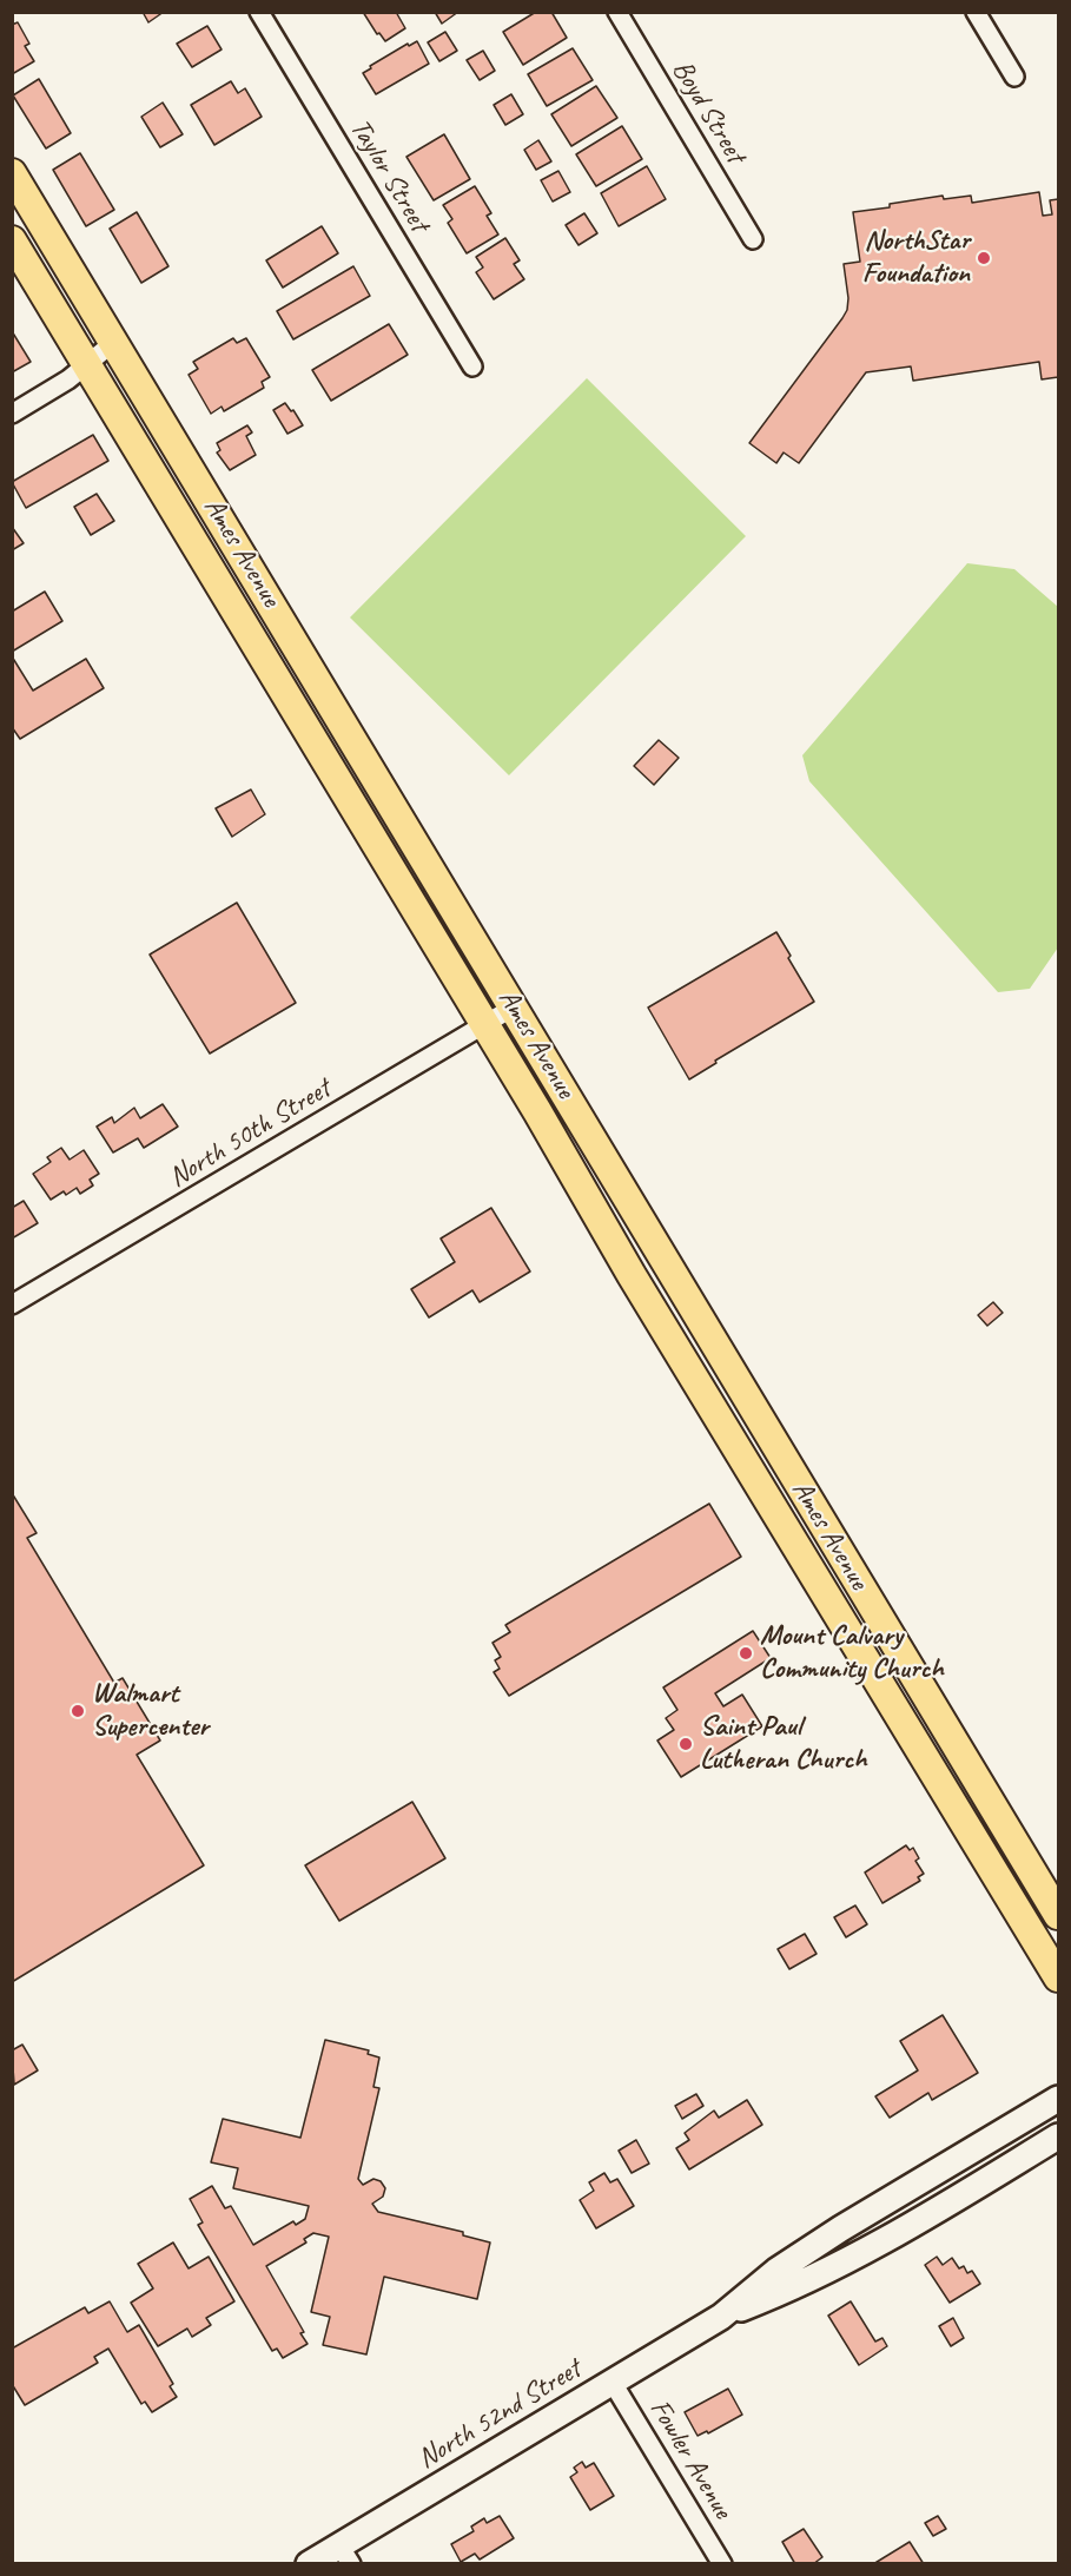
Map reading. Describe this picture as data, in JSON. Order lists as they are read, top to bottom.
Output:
{
  "streets": {
    "main road": ["Ames Avenue", "North 52nd Street"],
    "street": [
      "Boyd Street",
      "Taylor Street",
      "North 50th Street",
      "Fowler Avenue"
    ]
  },
  "crossings": [
    ["Ames Avenue", "North 50th Street"],
    ["North 52nd Street", "Fowler Avenue"]
  ],
  "places": [
    "NorthStar Foundation",
    "Mount Calvary Community Church",
    "Walmart Supercenter",
    "Saint Paul Lutheran Church"
  ]
}
